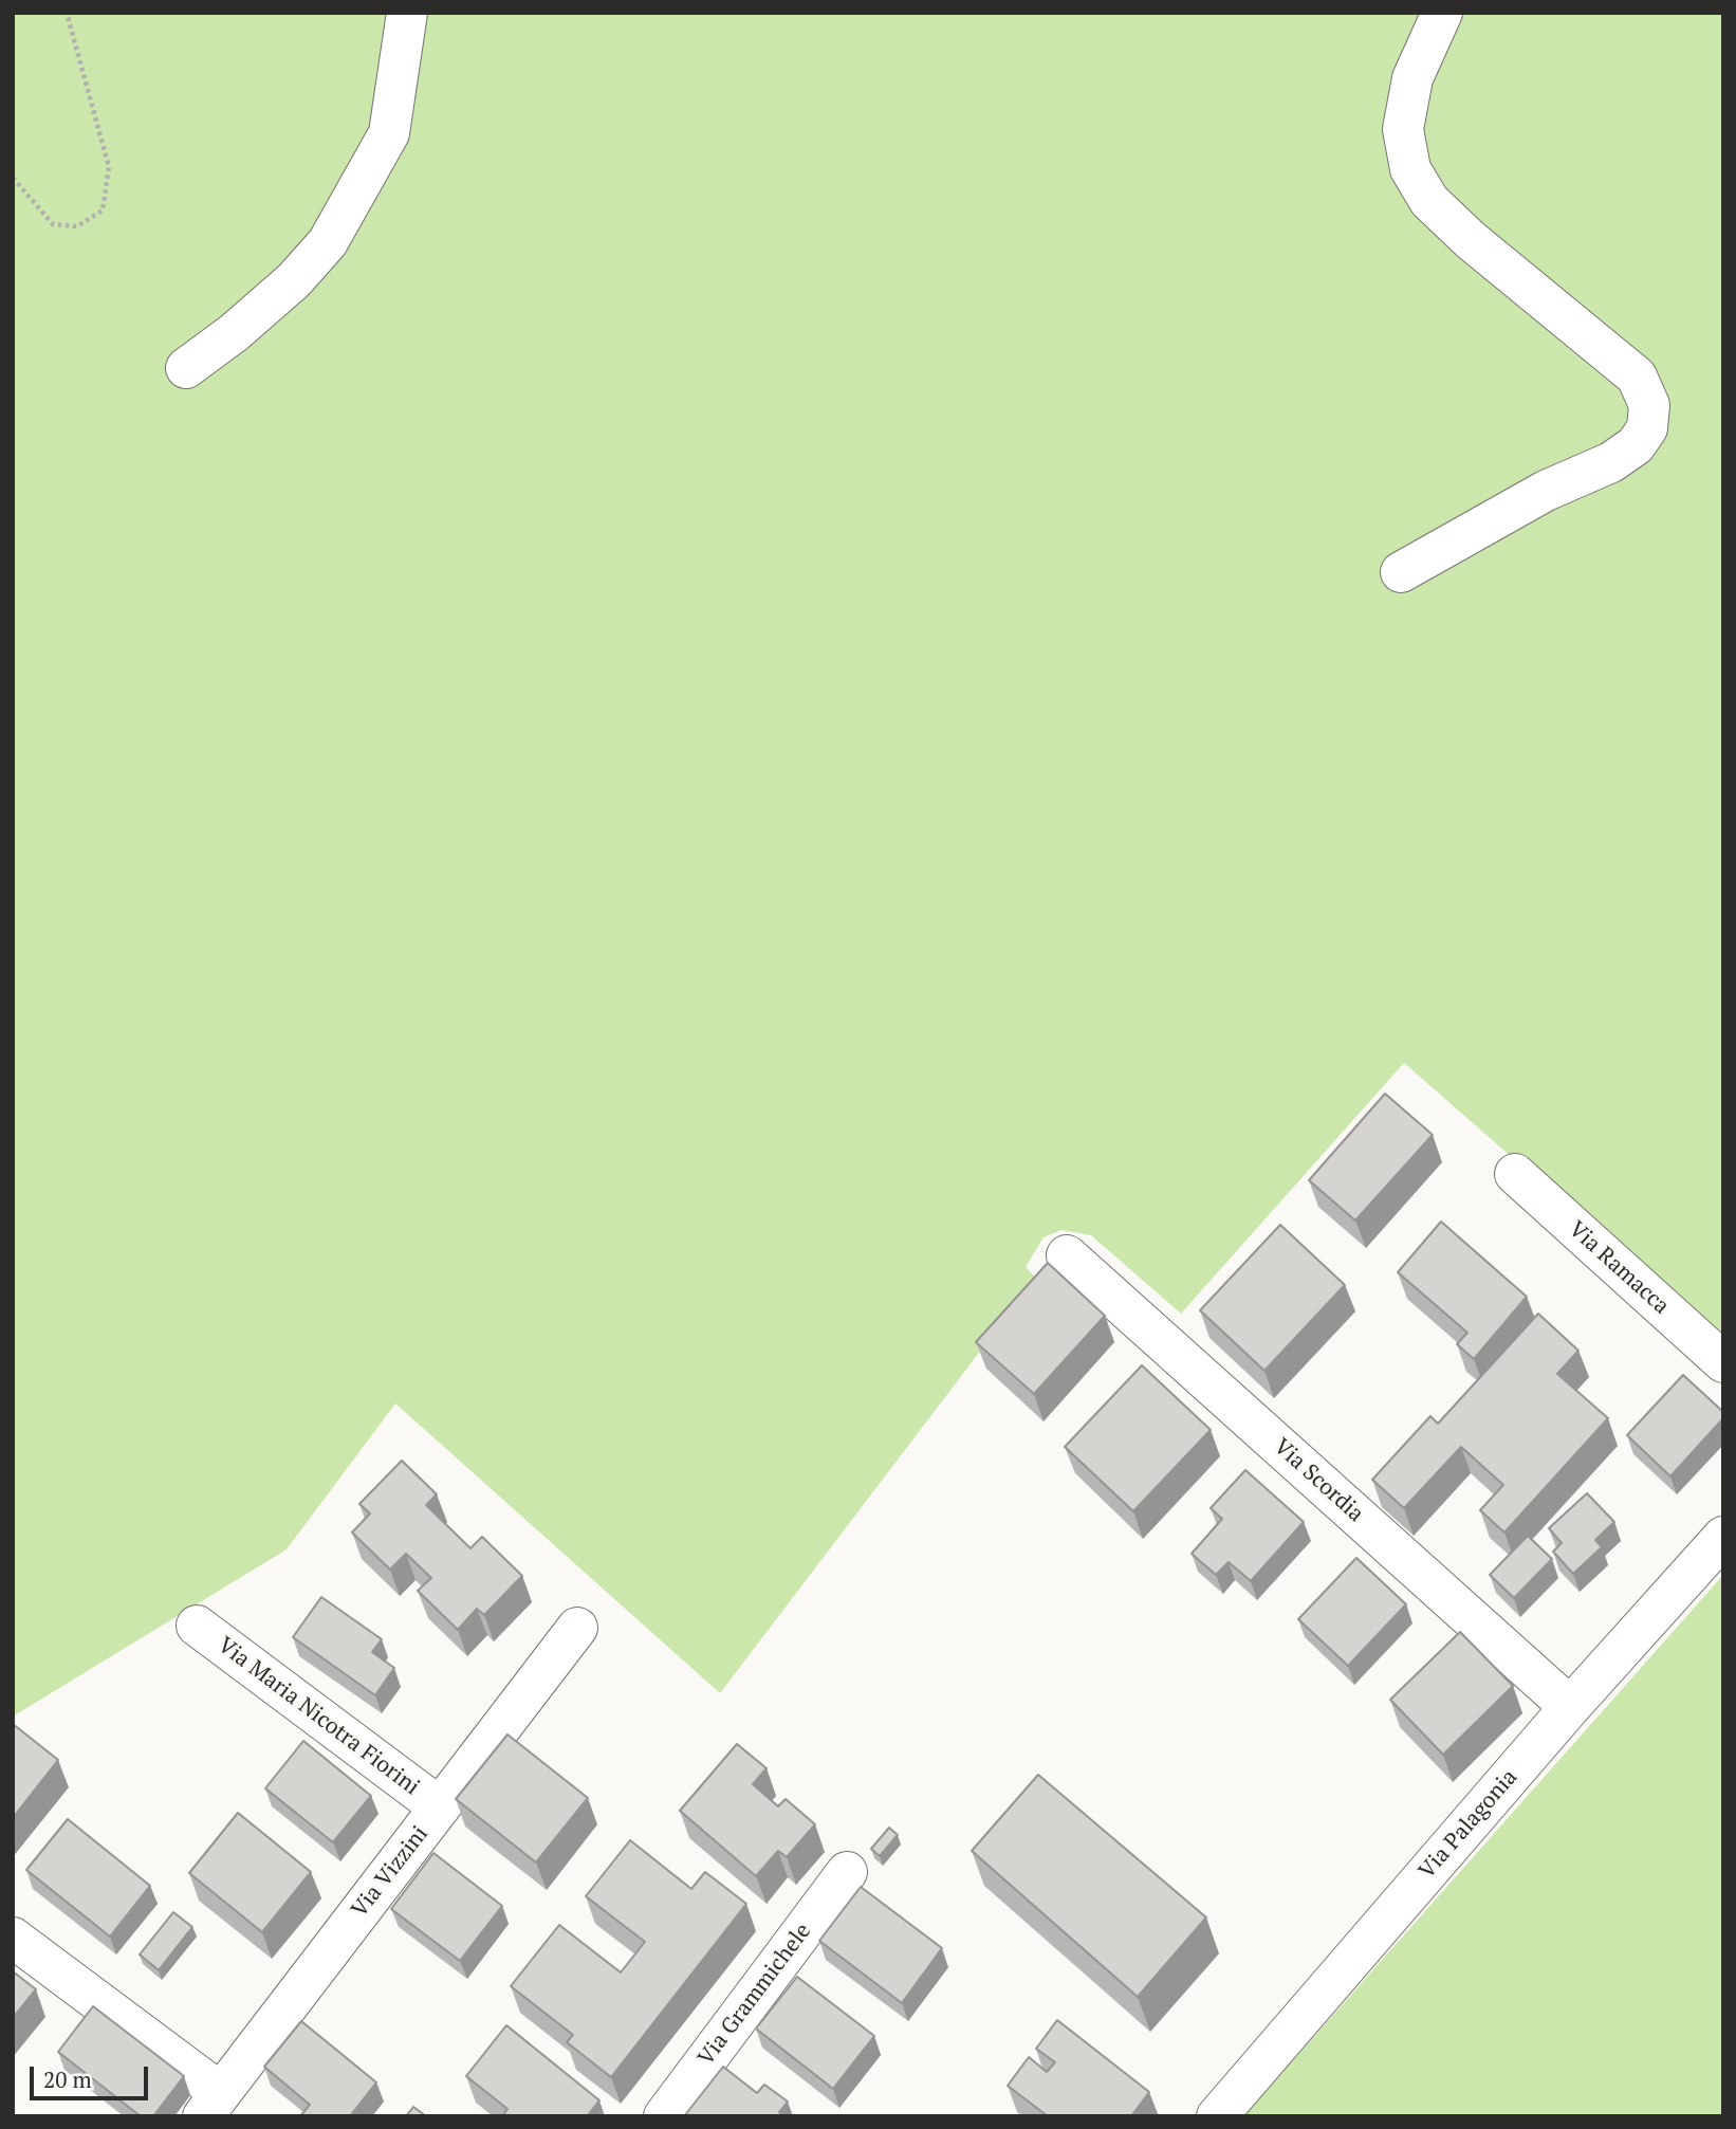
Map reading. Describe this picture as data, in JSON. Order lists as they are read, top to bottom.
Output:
{
  "streets": {
    "street": [
      "Via Ramacca",
      "Via Scordia",
      "Via Maria Nicotra Fiorini",
      "Via Palagonia",
      "Via Vizzini",
      "Via Grammichele"
    ]
  },
  "crossings": [
    ["Via Scordia", "Via Palagonia"],
    ["Via Maria Nicotra Fiorini", "Via Vizzini"]
  ],
  "scale_bar": "20 m"
}
